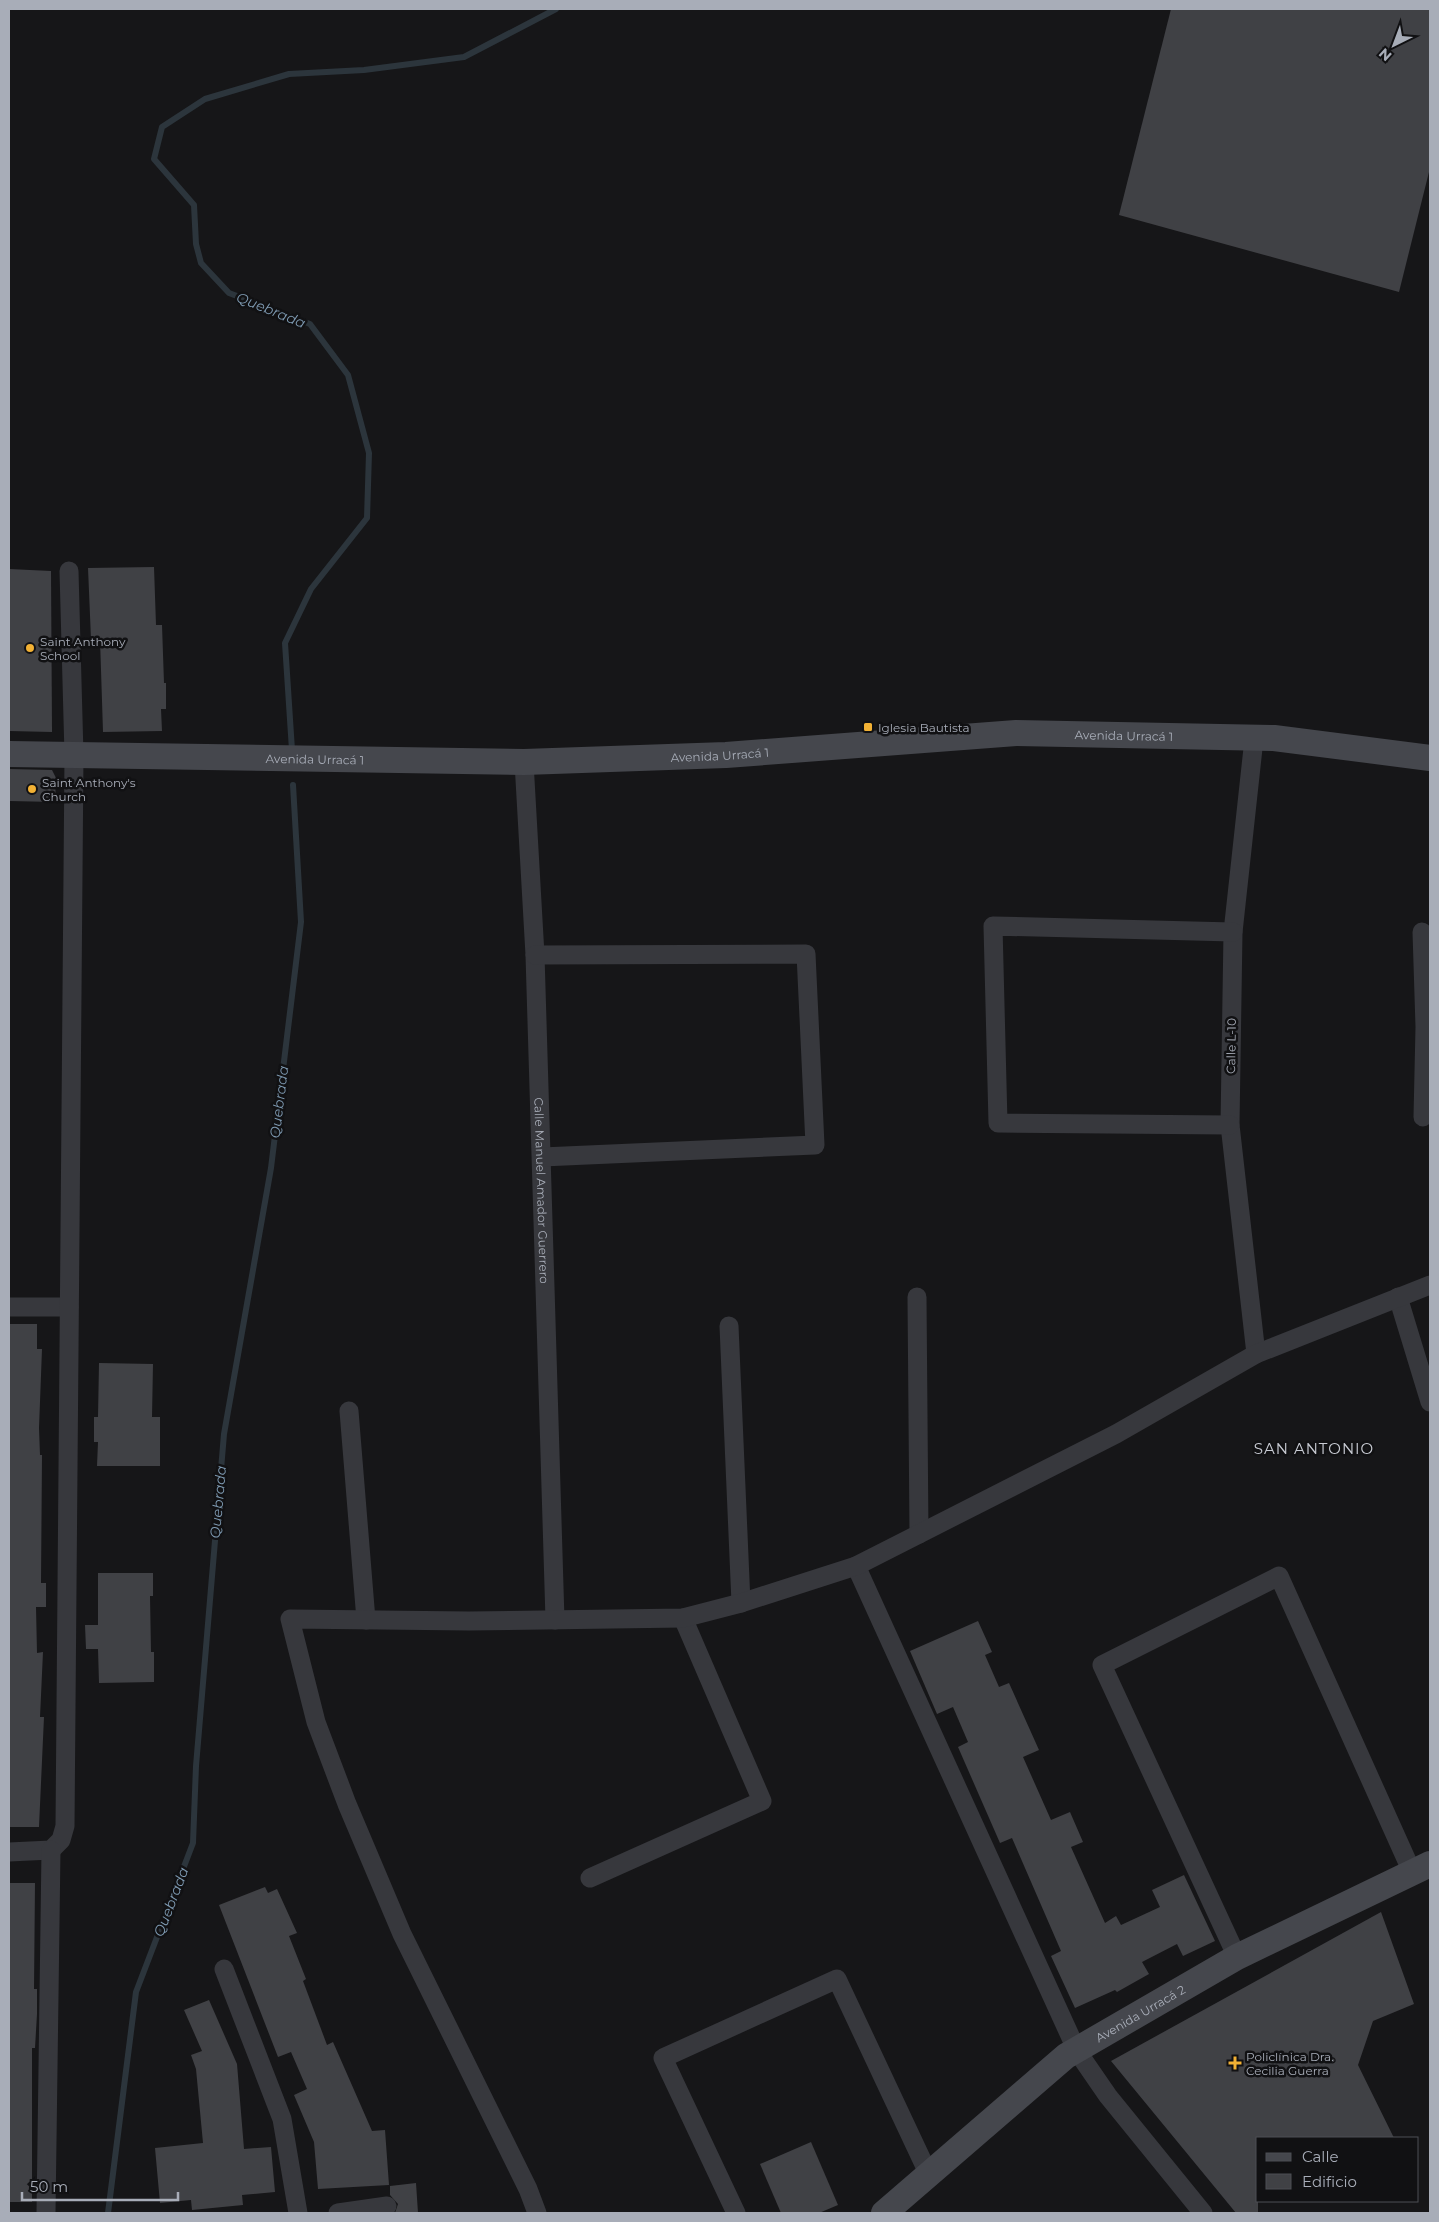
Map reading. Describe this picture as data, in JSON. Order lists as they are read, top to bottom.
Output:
{
  "streets": {
    "street": [
      "Avenida Urracá 1",
      "Calle L-10",
      "Calle Manuel Amador Guerrero",
      "Avenida Urracá 2"
    ]
  },
  "crossings": [
    ["Avenida Urracá 1", "Calle L-10"],
    ["Avenida Urracá 1", "Calle Manuel Amador Guerrero"]
  ],
  "districts": ["SAN ANTONIO"],
  "water": ["Quebrada"],
  "places": {
    "other": ["Saint Anthony School", "Saint Anthony's Church"],
    "transit": ["Iglesia Bautista"],
    "health": ["Policlínica Dra. Cecilia Guerra"]
  },
  "legend": ["Calle", "Edificio"],
  "scale_bar": "50 m",
  "north": "bottom left"
}
